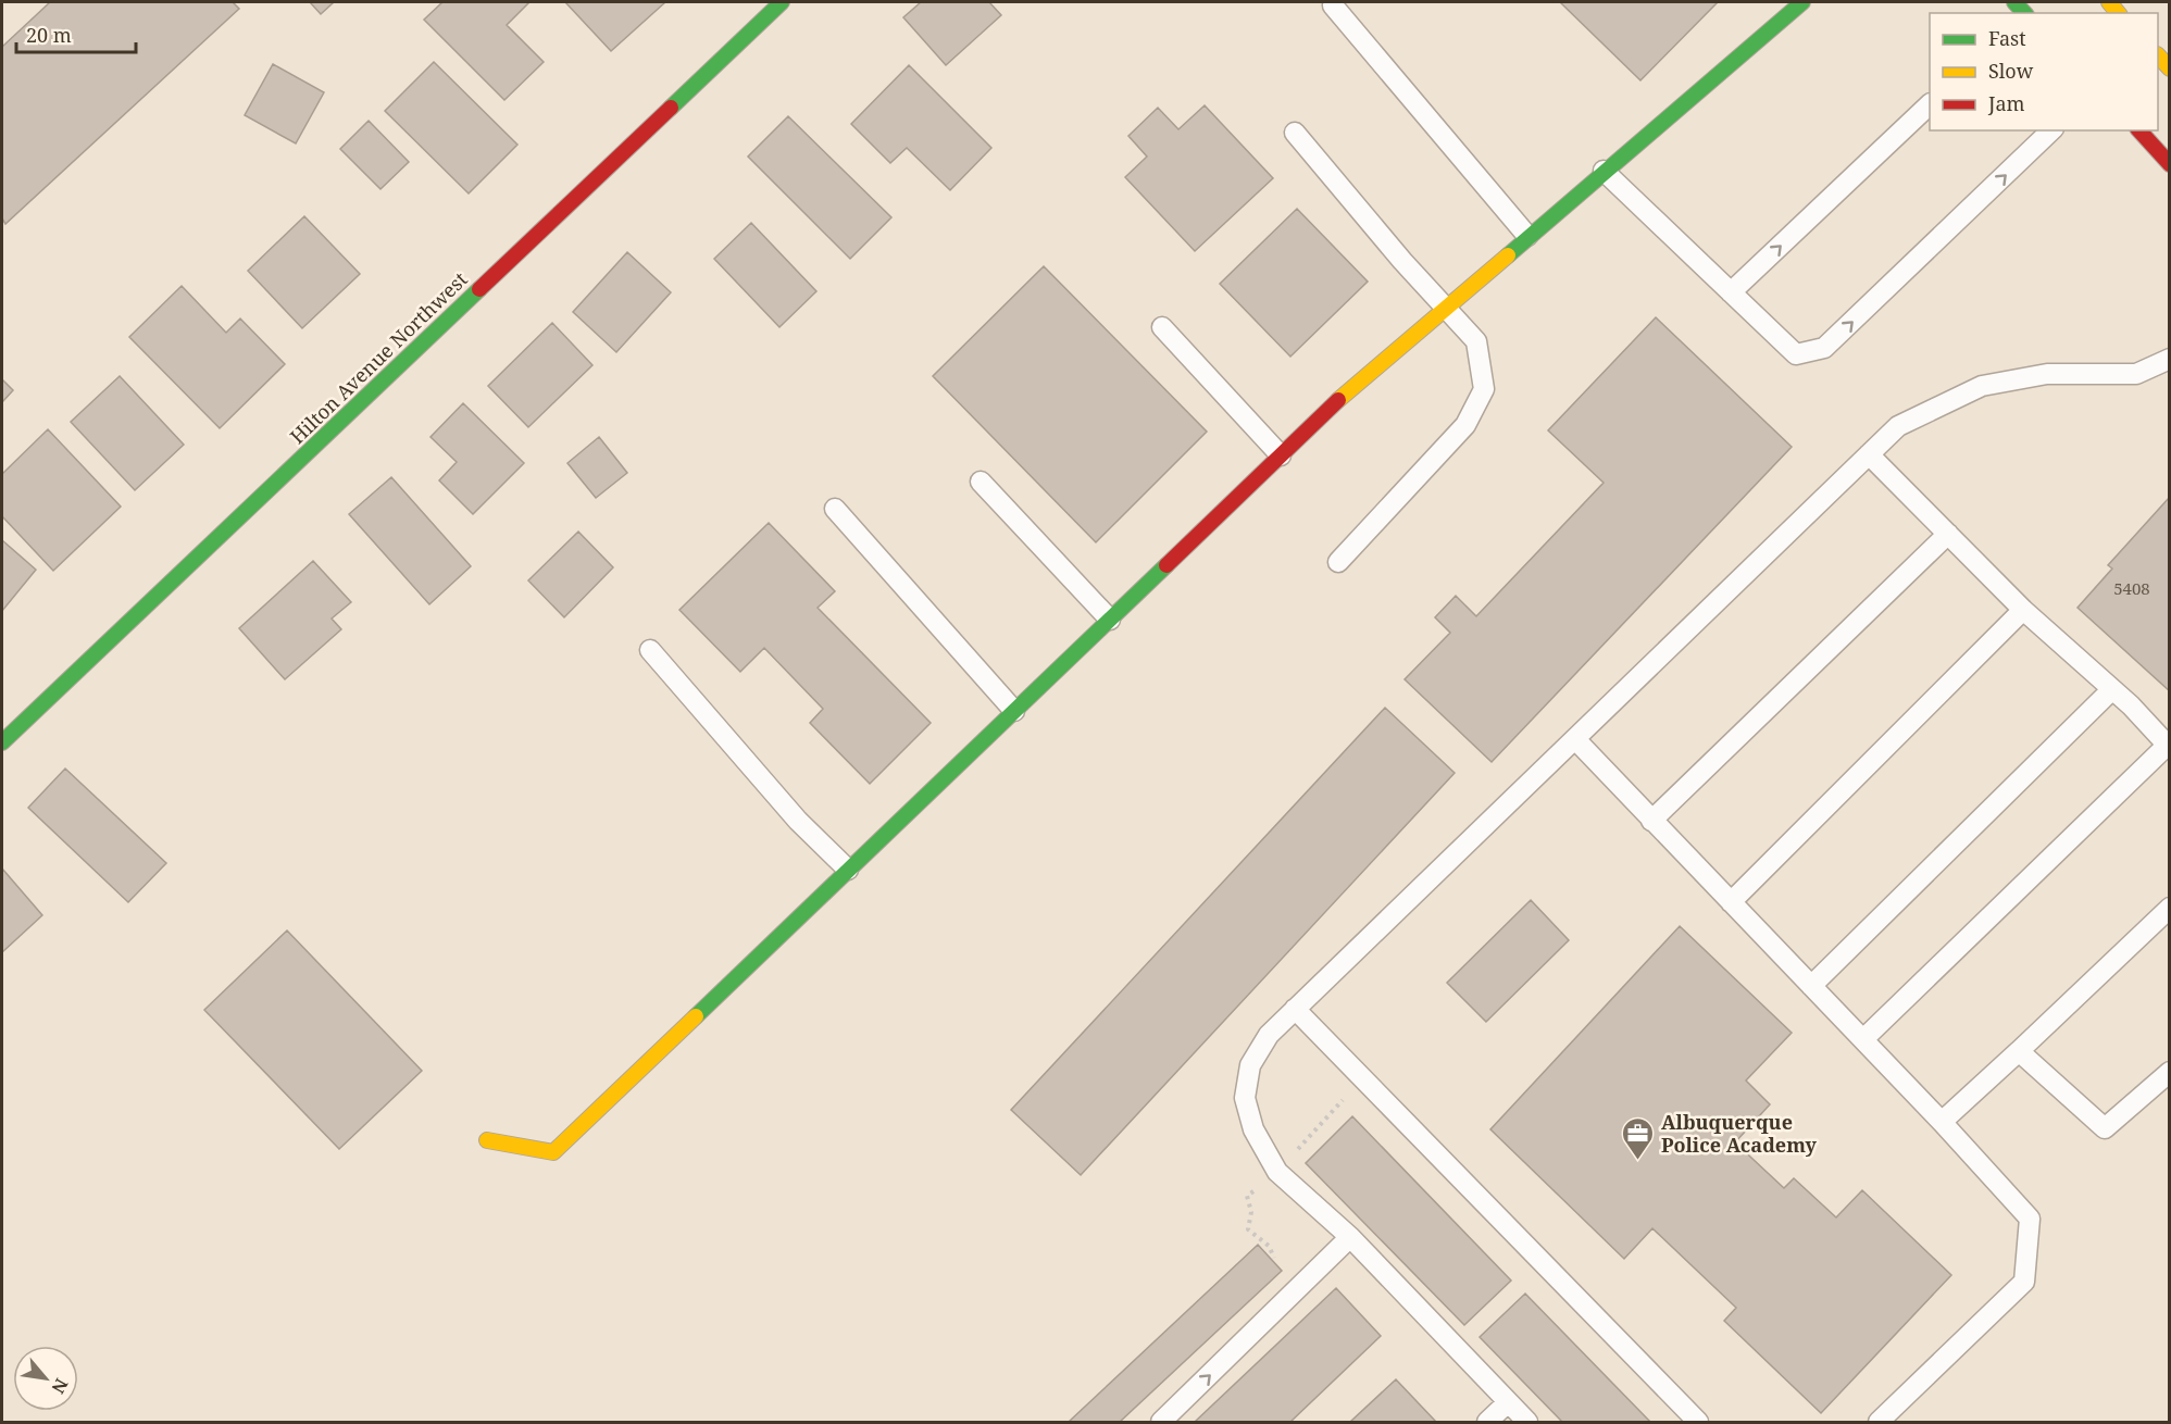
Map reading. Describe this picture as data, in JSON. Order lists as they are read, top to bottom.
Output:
{
  "streets": {
    "street": ["Hilton Avenue Northwest"]
  },
  "places": {
    "office": ["Albuquerque Police Academy"]
  },
  "house_numbers": ["5408"],
  "legend": ["Fast", "Slow", "Jam"],
  "scale_bar": "20 m",
  "north": "bottom right"
}
